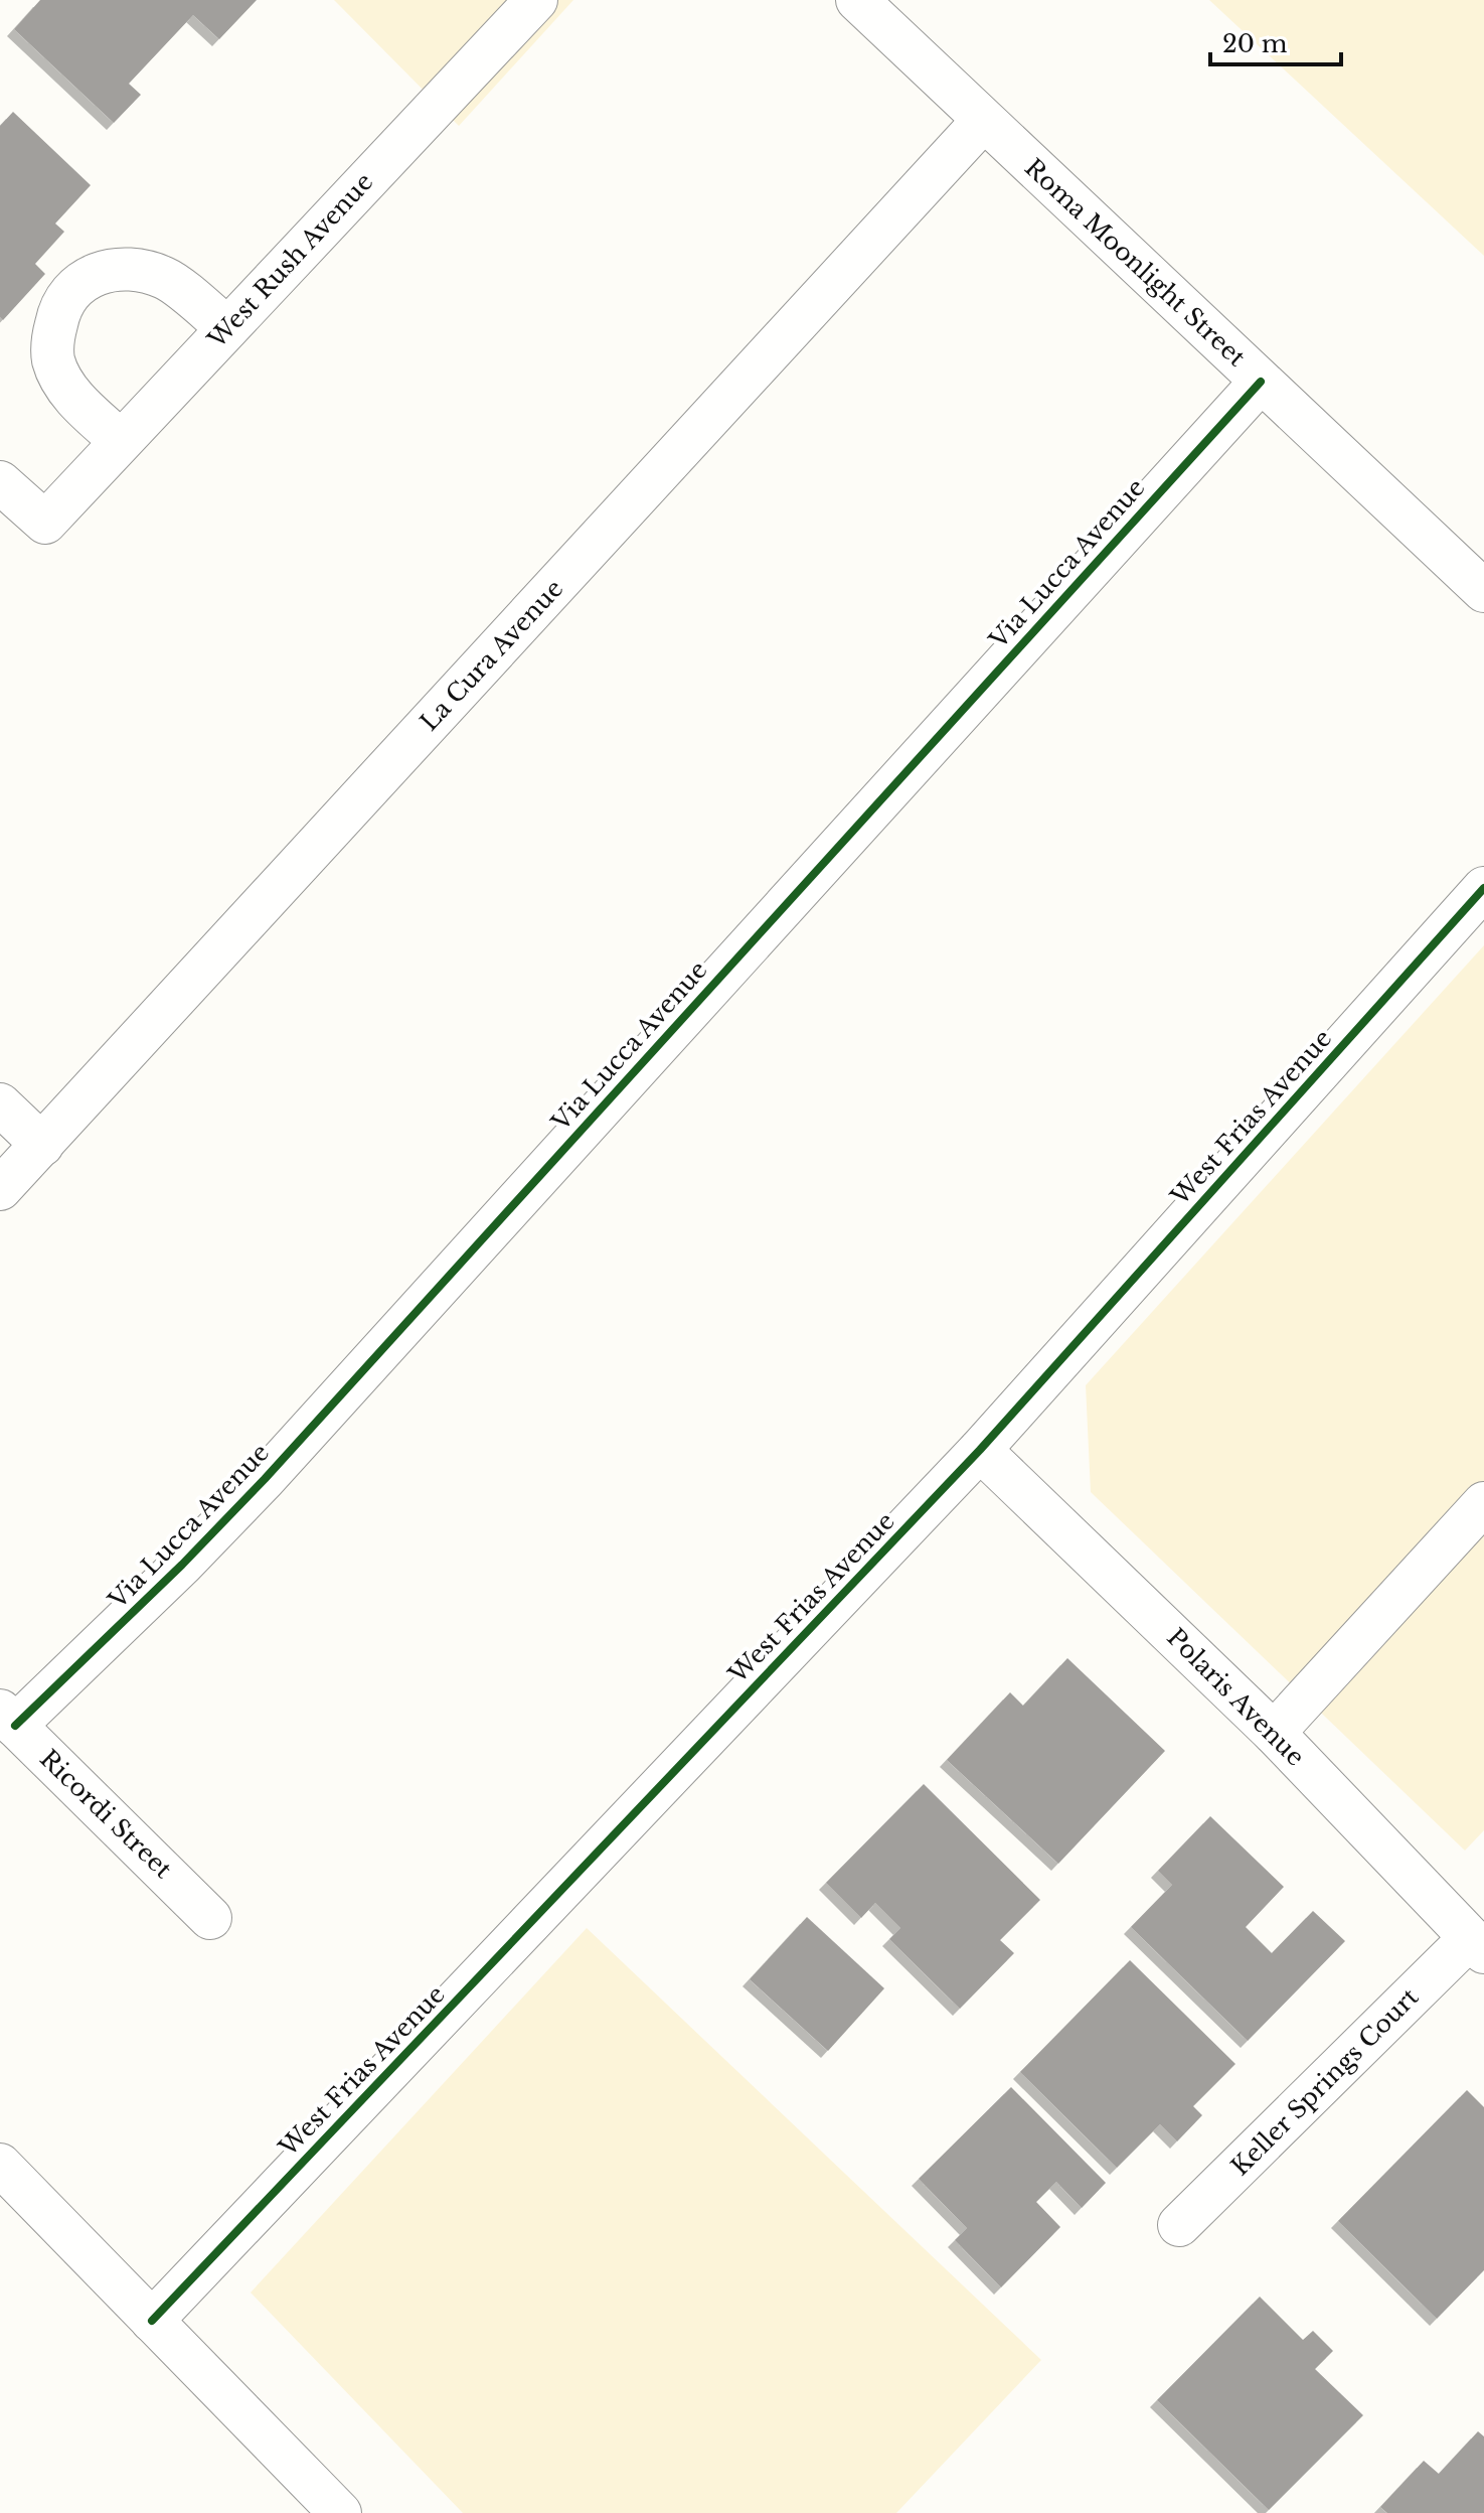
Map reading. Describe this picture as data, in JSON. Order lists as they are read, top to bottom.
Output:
{
  "streets": {
    "street": [
      "West Rush Avenue",
      "Roma Moonlight Street",
      "Via Lucca Avenue",
      "La Cura Avenue",
      "West Frias Avenue",
      "Polaris Avenue",
      "Ricordi Street",
      "Keller Springs Court"
    ]
  },
  "crossings": [
    ["Roma Moonlight Street", "Via Lucca Avenue"],
    ["Roma Moonlight Street", "La Cura Avenue"],
    ["Via Lucca Avenue", "Ricordi Street"],
    ["West Frias Avenue", "Polaris Avenue"],
    ["Polaris Avenue", "Keller Springs Court"]
  ],
  "scale_bar": "20 m"
}
